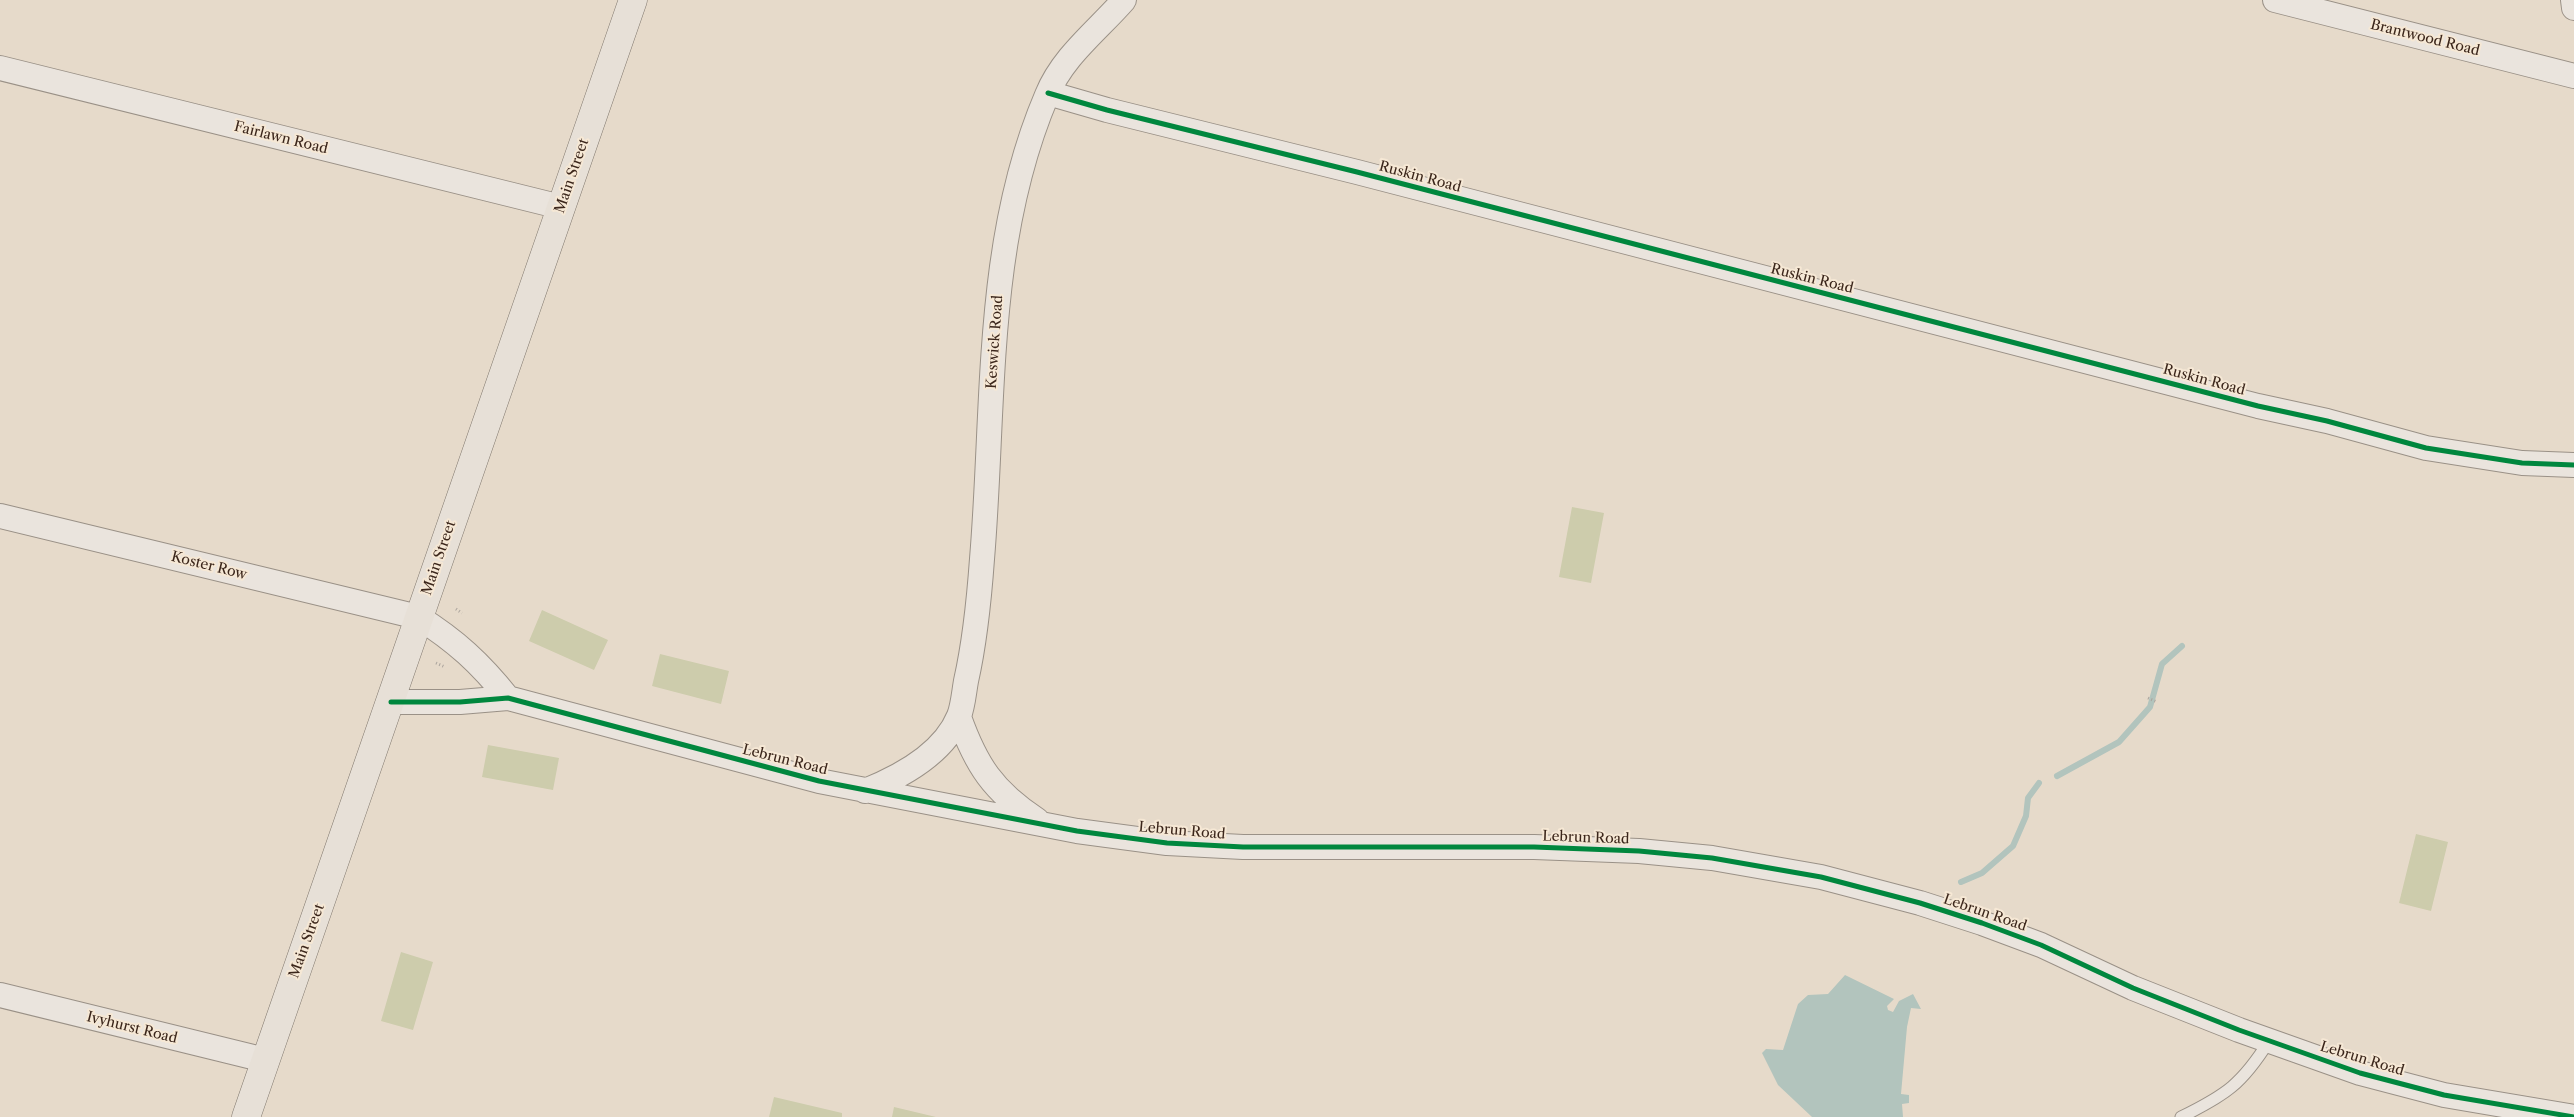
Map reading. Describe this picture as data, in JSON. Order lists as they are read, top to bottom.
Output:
{
  "streets": {
    "main road": ["Main Street"],
    "street": [
      "Brantwood Road",
      "Fairlawn Road",
      "Ruskin Road",
      "Keswick Road",
      "Koster Row",
      "Lebrun Road",
      "Ivyhurst Road"
    ]
  },
  "crossings": [
    ["Fairlawn Road", "Main Street"],
    ["Main Street", "Koster Row"],
    ["Main Street", "Lebrun Road"],
    ["Main Street", "Ivyhurst Road"],
    ["Ruskin Road", "Keswick Road"],
    ["Keswick Road", "Lebrun Road"]
  ]
}
